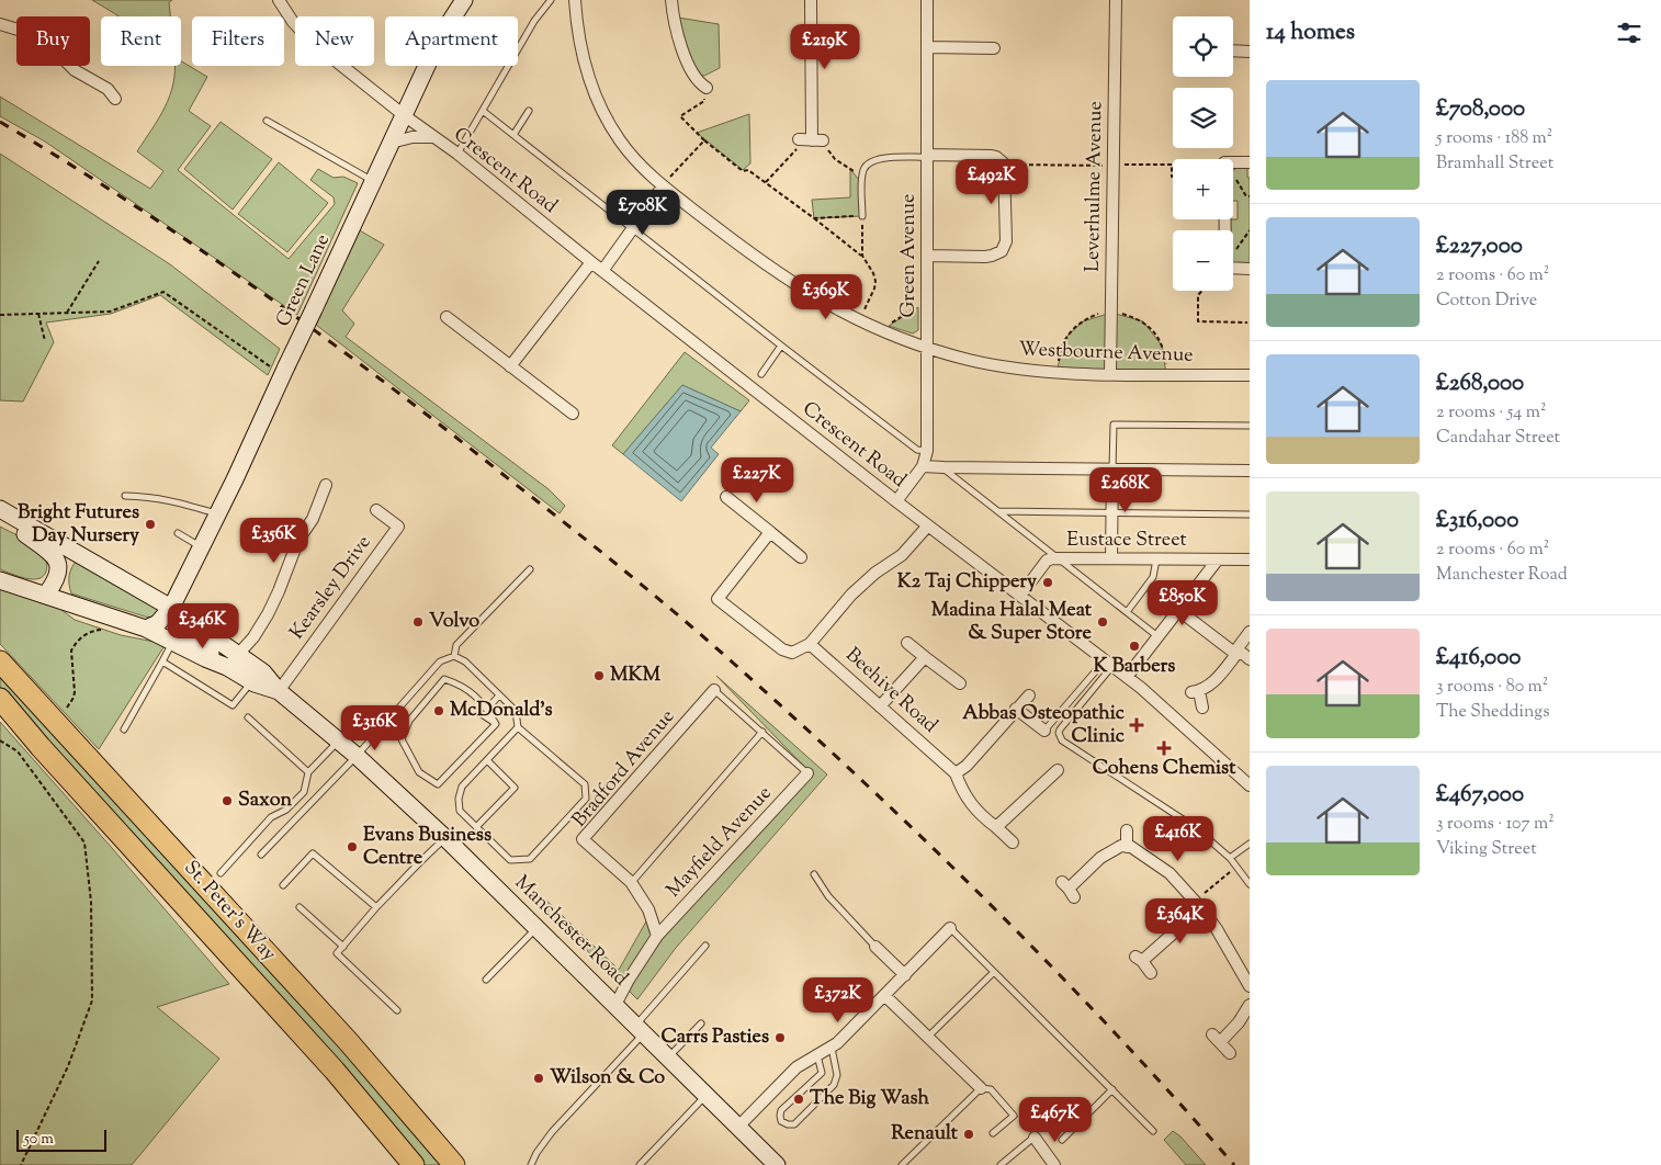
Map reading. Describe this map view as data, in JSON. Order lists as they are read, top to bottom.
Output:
{
  "streets": {
    "highway": ["St. Peter's Way"],
    "main road": ["Green Lane", "Manchester Road"],
    "street": [
      "Crescent Road",
      "Leverhulme Avenue",
      "Green Avenue",
      "Westbourne Avenue",
      "Eustace Street",
      "Kearsley Drive",
      "Beehive Road",
      "Bradford Avenue",
      "Mayfield Avenue"
    ]
  },
  "crossings": [
    ["Crescent Road", "Green Avenue"],
    ["Crescent Road", "Green Lane"],
    ["Crescent Road", "Eustace Street"],
    ["Leverhulme Avenue", "Westbourne Avenue"],
    ["Green Avenue", "Westbourne Avenue"],
    ["Green Lane", "Manchester Road"],
    ["Kearsley Drive", "Manchester Road"],
    ["Bradford Avenue", "Mayfield Avenue"]
  ],
  "places": {
    "other": [
      "Bright Futures Day Nursery",
      "K2 Taj Chippery",
      "Volvo",
      "Madina Halal Meat & Super Store",
      "K Barbers",
      "MKM",
      "McDonald's",
      "Saxon",
      "Evans Business Centre",
      "Carrs Pasties",
      "Wilson & Co",
      "The Big Wash",
      "Renault"
    ],
    "health": ["Abbas Osteopathic Clinic", "Cohens Chemist"]
  },
  "scale_bar": "50 m",
  "page": {
    "heading": "14 homes",
    "map_buttons": ["+", "−"],
    "chip": [
      "Buy",
      "Rent",
      "Filters",
      "New",
      "Apartment"
    ],
    "price": [
      "£219K",
      "£492K",
      "£708K",
      "£369K",
      "£227K",
      "£268K",
      "£356K",
      "£850K",
      "£346K",
      "£316K",
      "£416K",
      "£364K",
      "£372K",
      "£467K"
    ],
    "list": [
      {
        "name": "£708,000",
        "note": "5 rooms · 188 m² · Bramhall Street"
      },
      {
        "name": "£227,000",
        "note": "2 rooms · 60 m² · Cotton Drive"
      },
      {
        "name": "£268,000",
        "note": "2 rooms · 54 m² · Candahar Street"
      },
      {
        "name": "£316,000",
        "note": "2 rooms · 60 m² · Manchester Road"
      },
      {
        "name": "£416,000",
        "note": "3 rooms · 80 m² · The Sheddings"
      },
      {
        "name": "£467,000",
        "note": "3 rooms · 107 m² · Viking Street"
      }
    ],
    "scale": "50 m"
  }
}
